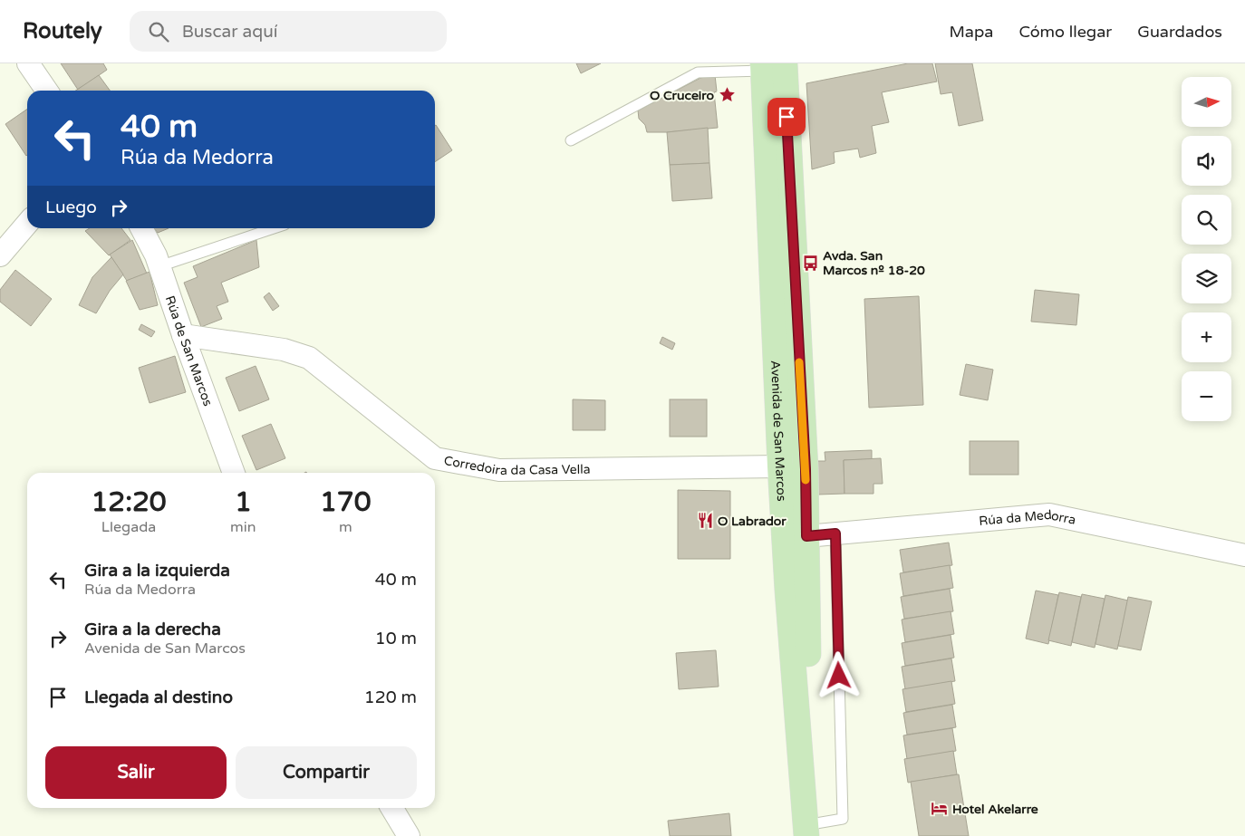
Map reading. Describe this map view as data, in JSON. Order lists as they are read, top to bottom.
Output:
{
  "streets": {
    "main road": ["Avenida de San Marcos"],
    "street": ["Rúa de San Marcos", "Corredoira da Casa Vella", "Rúa da Medorra"]
  },
  "crossings": [
    ["Rúa de San Marcos", "Corredoira da Casa Vella"],
    ["Avenida de San Marcos", "Corredoira da Casa Vella"],
    ["Avenida de San Marcos", "Rúa da Medorra"]
  ],
  "places": {
    "place": ["O Cruceiro"],
    "bus stop": ["Avda. San Marcos nº 18-20"],
    "restaurant": ["O Labrador"],
    "hotel": ["Hotel Akelarre"]
  },
  "north": "right",
  "page": {
    "header": "Routely",
    "search": "Buscar aquí",
    "nav": ["Mapa", "Cómo llegar", "Guardados"],
    "map_buttons": ["+", "−"],
    "turn": ["40 m", "Rúa da Medorra"],
    "then": "Luego",
    "eta": [
      "12:20",
      "Llegada",
      "1",
      "min",
      "170",
      "m"
    ],
    "list": [
      {
        "name": "Gira a la izquierda",
        "note": "Rúa da Medorra",
        "value": "40 m"
      },
      {
        "name": "Gira a la derecha",
        "note": "Avenida de San Marcos",
        "value": "10 m"
      },
      {
        "name": "Llegada al destino",
        "value": "120 m"
      }
    ],
    "buttons": ["Salir", "Compartir"]
  }
}
